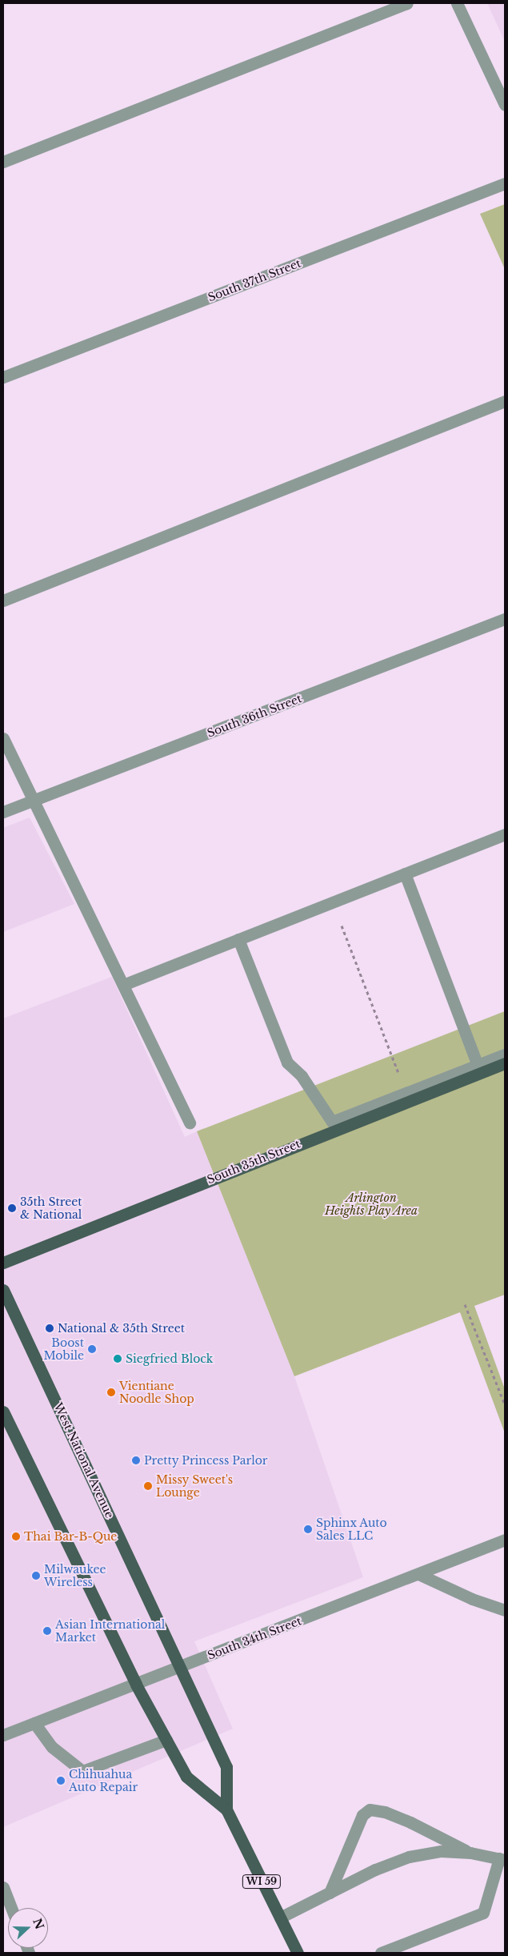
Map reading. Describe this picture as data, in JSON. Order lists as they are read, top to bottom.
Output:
{
  "streets": {
    "main road": ["South 35th Street", "West National Avenue", "WI 59"],
    "street": ["South 37th Street", "South 36th Street", "South 34th Street"]
  },
  "crossings": [
    ["West National Avenue", "South 34th Street"]
  ],
  "parks": ["Arlington Heights Play Area"],
  "places": [
    "35th Street & National",
    "National & 35th Street",
    "Boost Mobile",
    "Siegfried Block",
    "Vientiane Noodle Shop",
    "Pretty Princess Parlor",
    "Missy Sweet's Lounge",
    "Sphinx Auto Sales LLC",
    "Thai Bar-B-Que",
    "Milwaukee Wireless",
    "Asian International Market",
    "Chihuahua Auto Repair"
  ],
  "north": "right"
}
